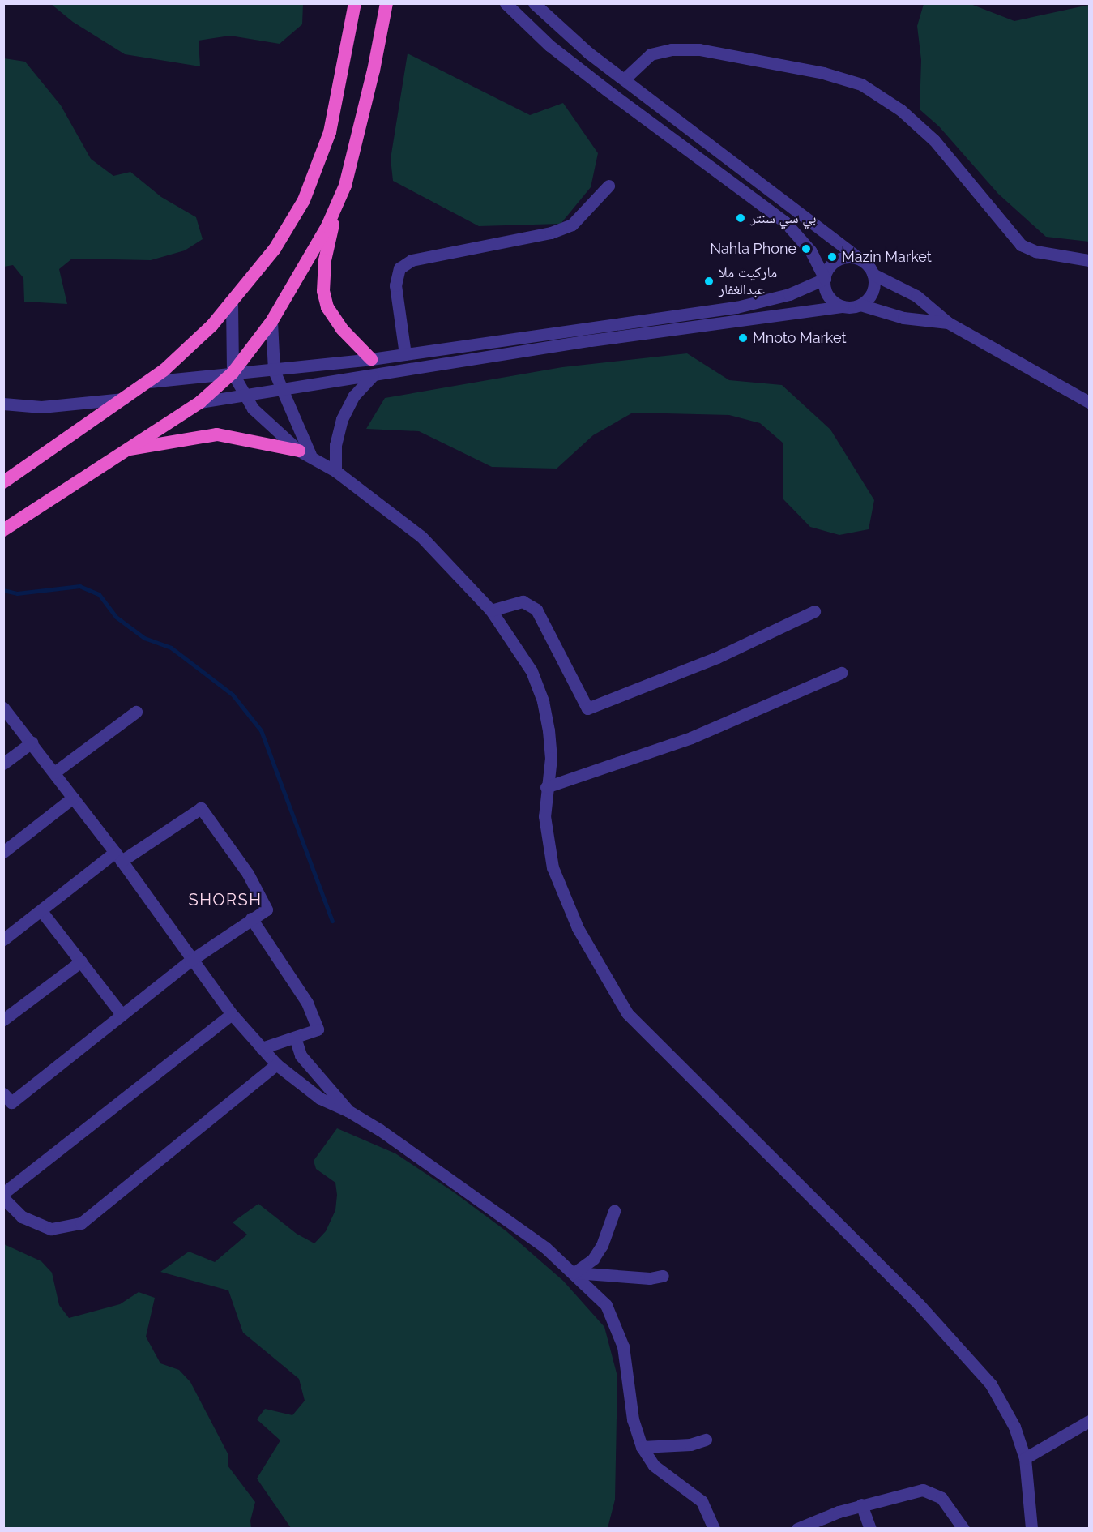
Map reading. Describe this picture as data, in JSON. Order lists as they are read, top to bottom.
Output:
{
  "districts": ["SHORSH"],
  "places": [
    "بي سي سنتر",
    "Nahla Phone",
    "Mazin Market",
    "ماركيت ملا عبدالغفار",
    "Mnoto Market"
  ]
}
